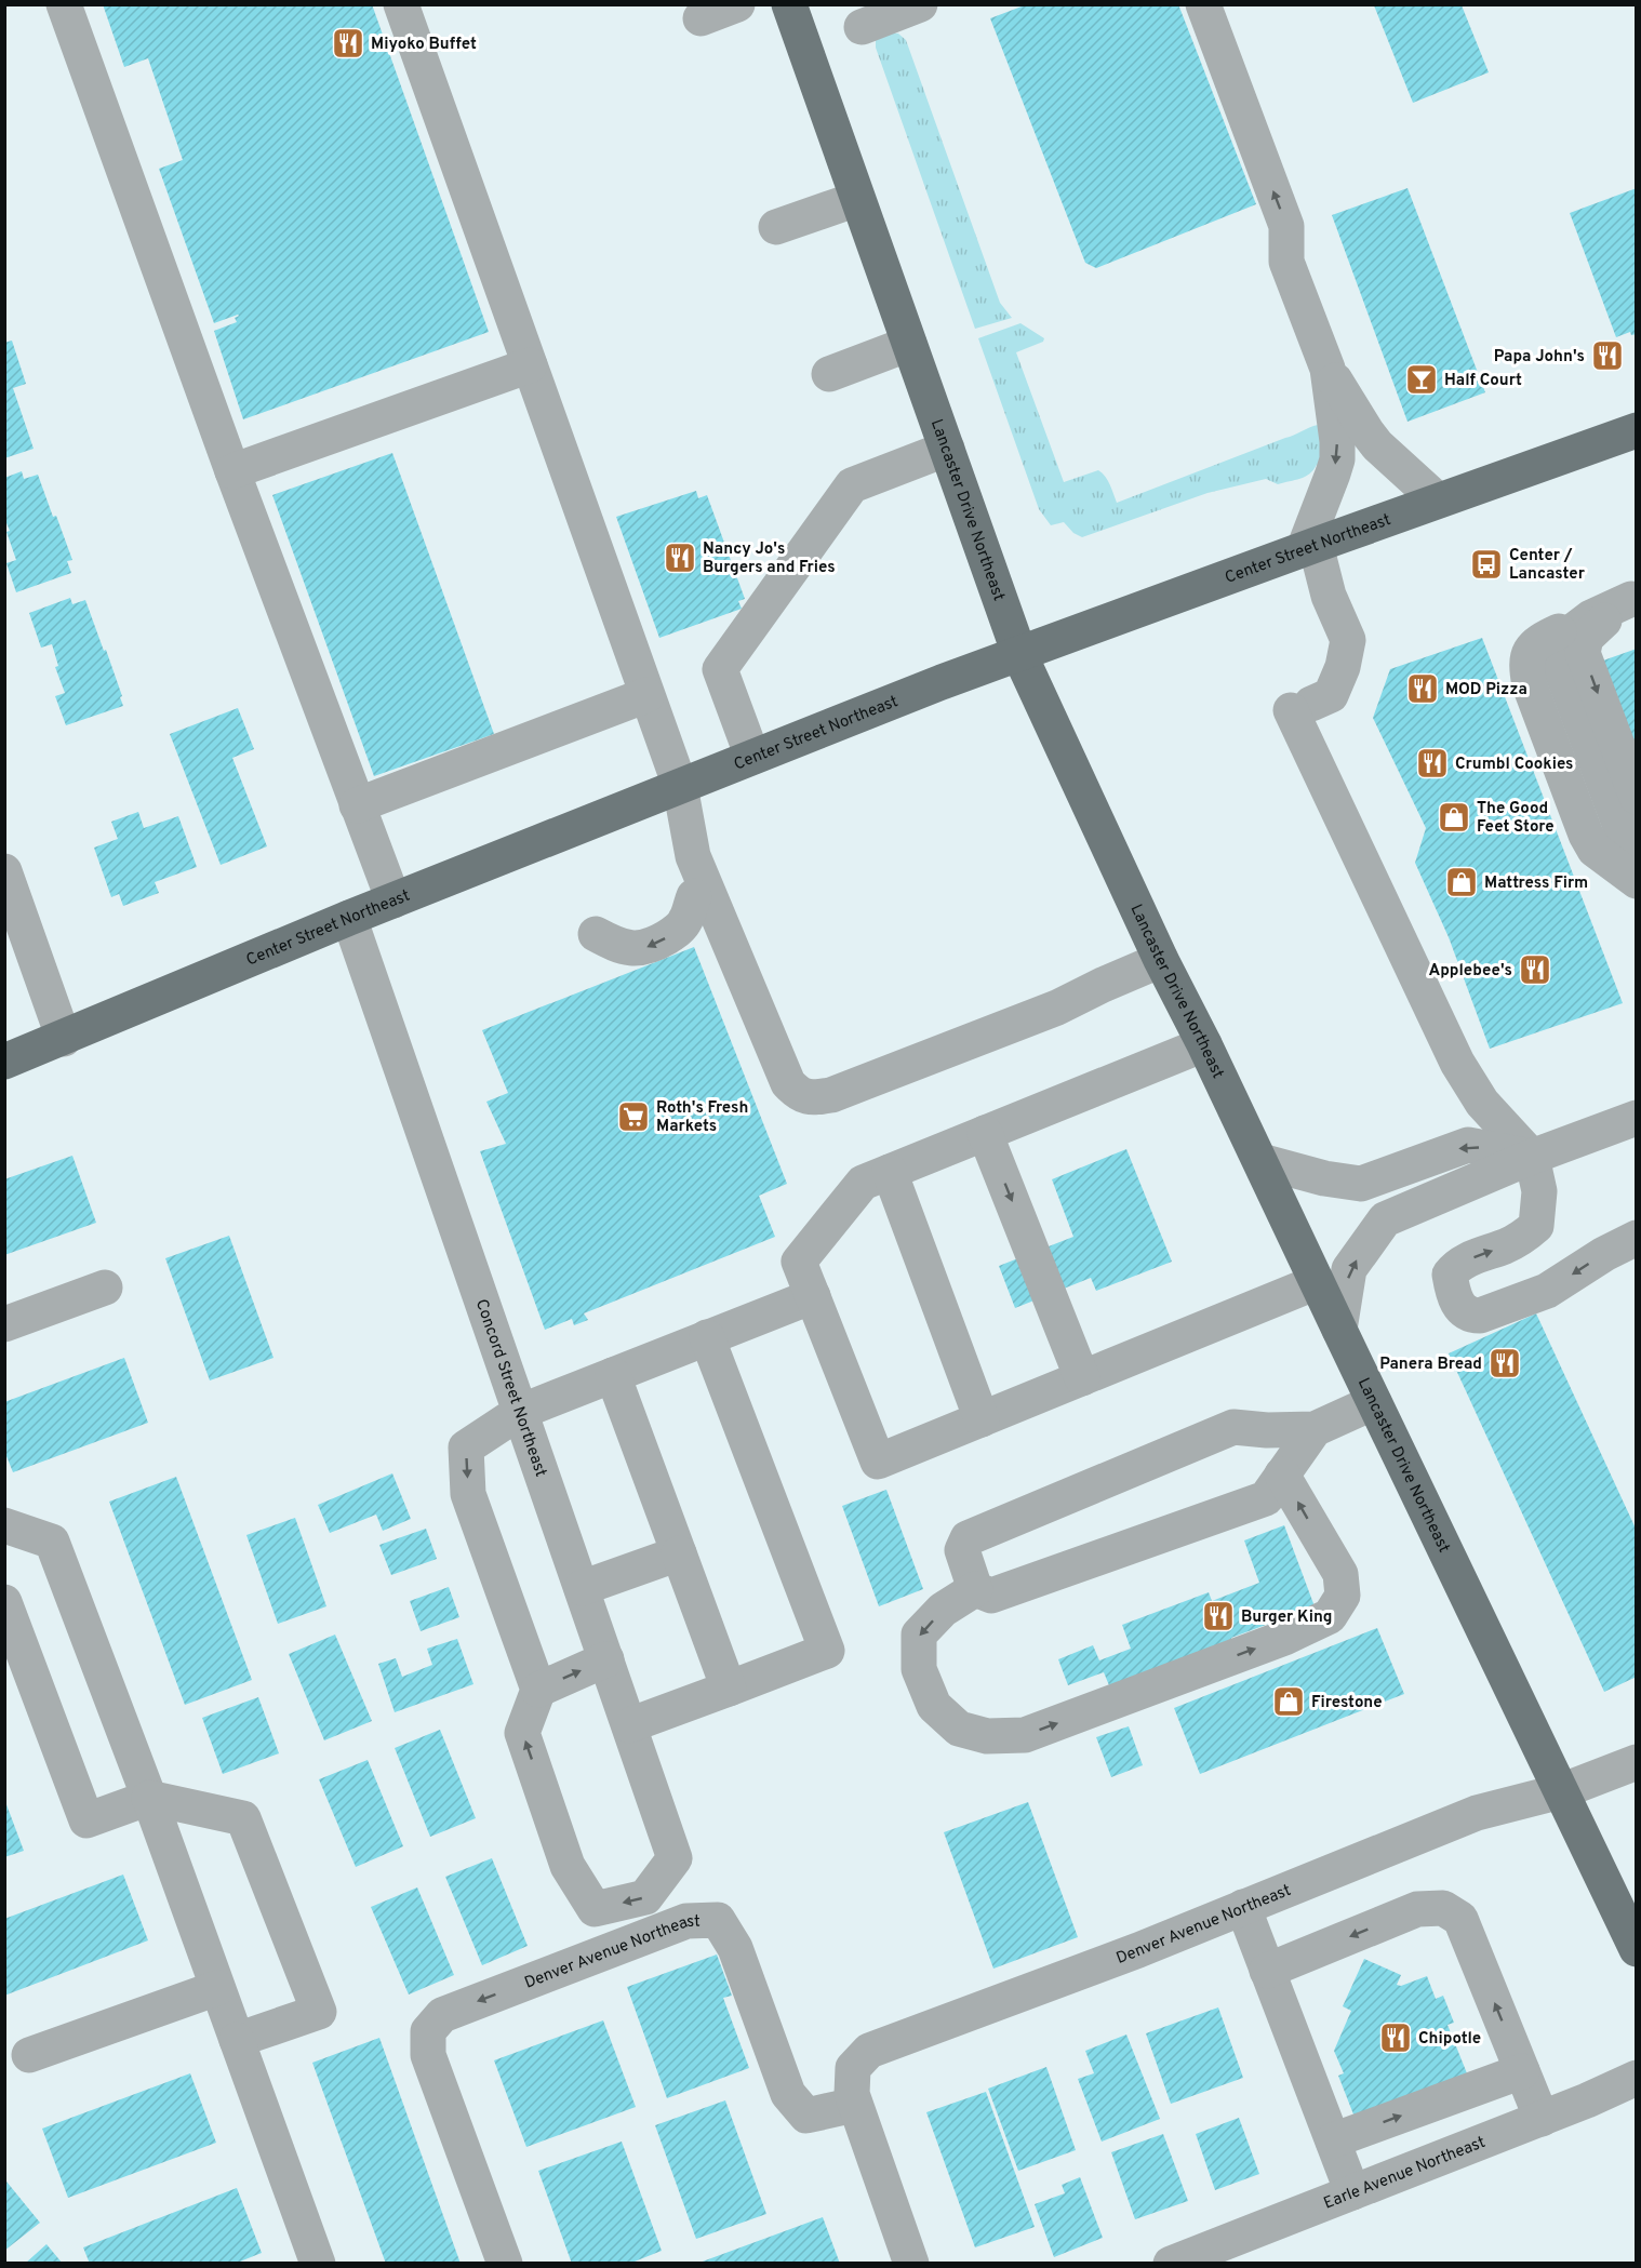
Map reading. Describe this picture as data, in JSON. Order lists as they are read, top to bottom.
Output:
{
  "streets": {
    "main road": ["Lancaster Drive Northeast", "Center Street Northeast"],
    "street": ["Concord Street Northeast", "Denver Avenue Northeast", "Earle Avenue Northeast"]
  },
  "crossings": [
    ["Lancaster Drive Northeast", "Center Street Northeast"],
    ["Lancaster Drive Northeast", "Denver Avenue Northeast"],
    ["Center Street Northeast", "Concord Street Northeast"]
  ],
  "places": {
    "restaurant": [
      "Miyoko Buffet",
      "Papa John's",
      "Nancy Jo's Burgers and Fries",
      "MOD Pizza",
      "Crumbl Cookies",
      "Applebee's",
      "Panera Bread",
      "Burger King",
      "Chipotle"
    ],
    "bar": ["Half Court"],
    "bus stop": ["Center / Lancaster"],
    "shop": ["The Good Feet Store", "Mattress Firm", "Firestone"],
    "supermarket": ["Roth's Fresh Markets"]
  }
}
